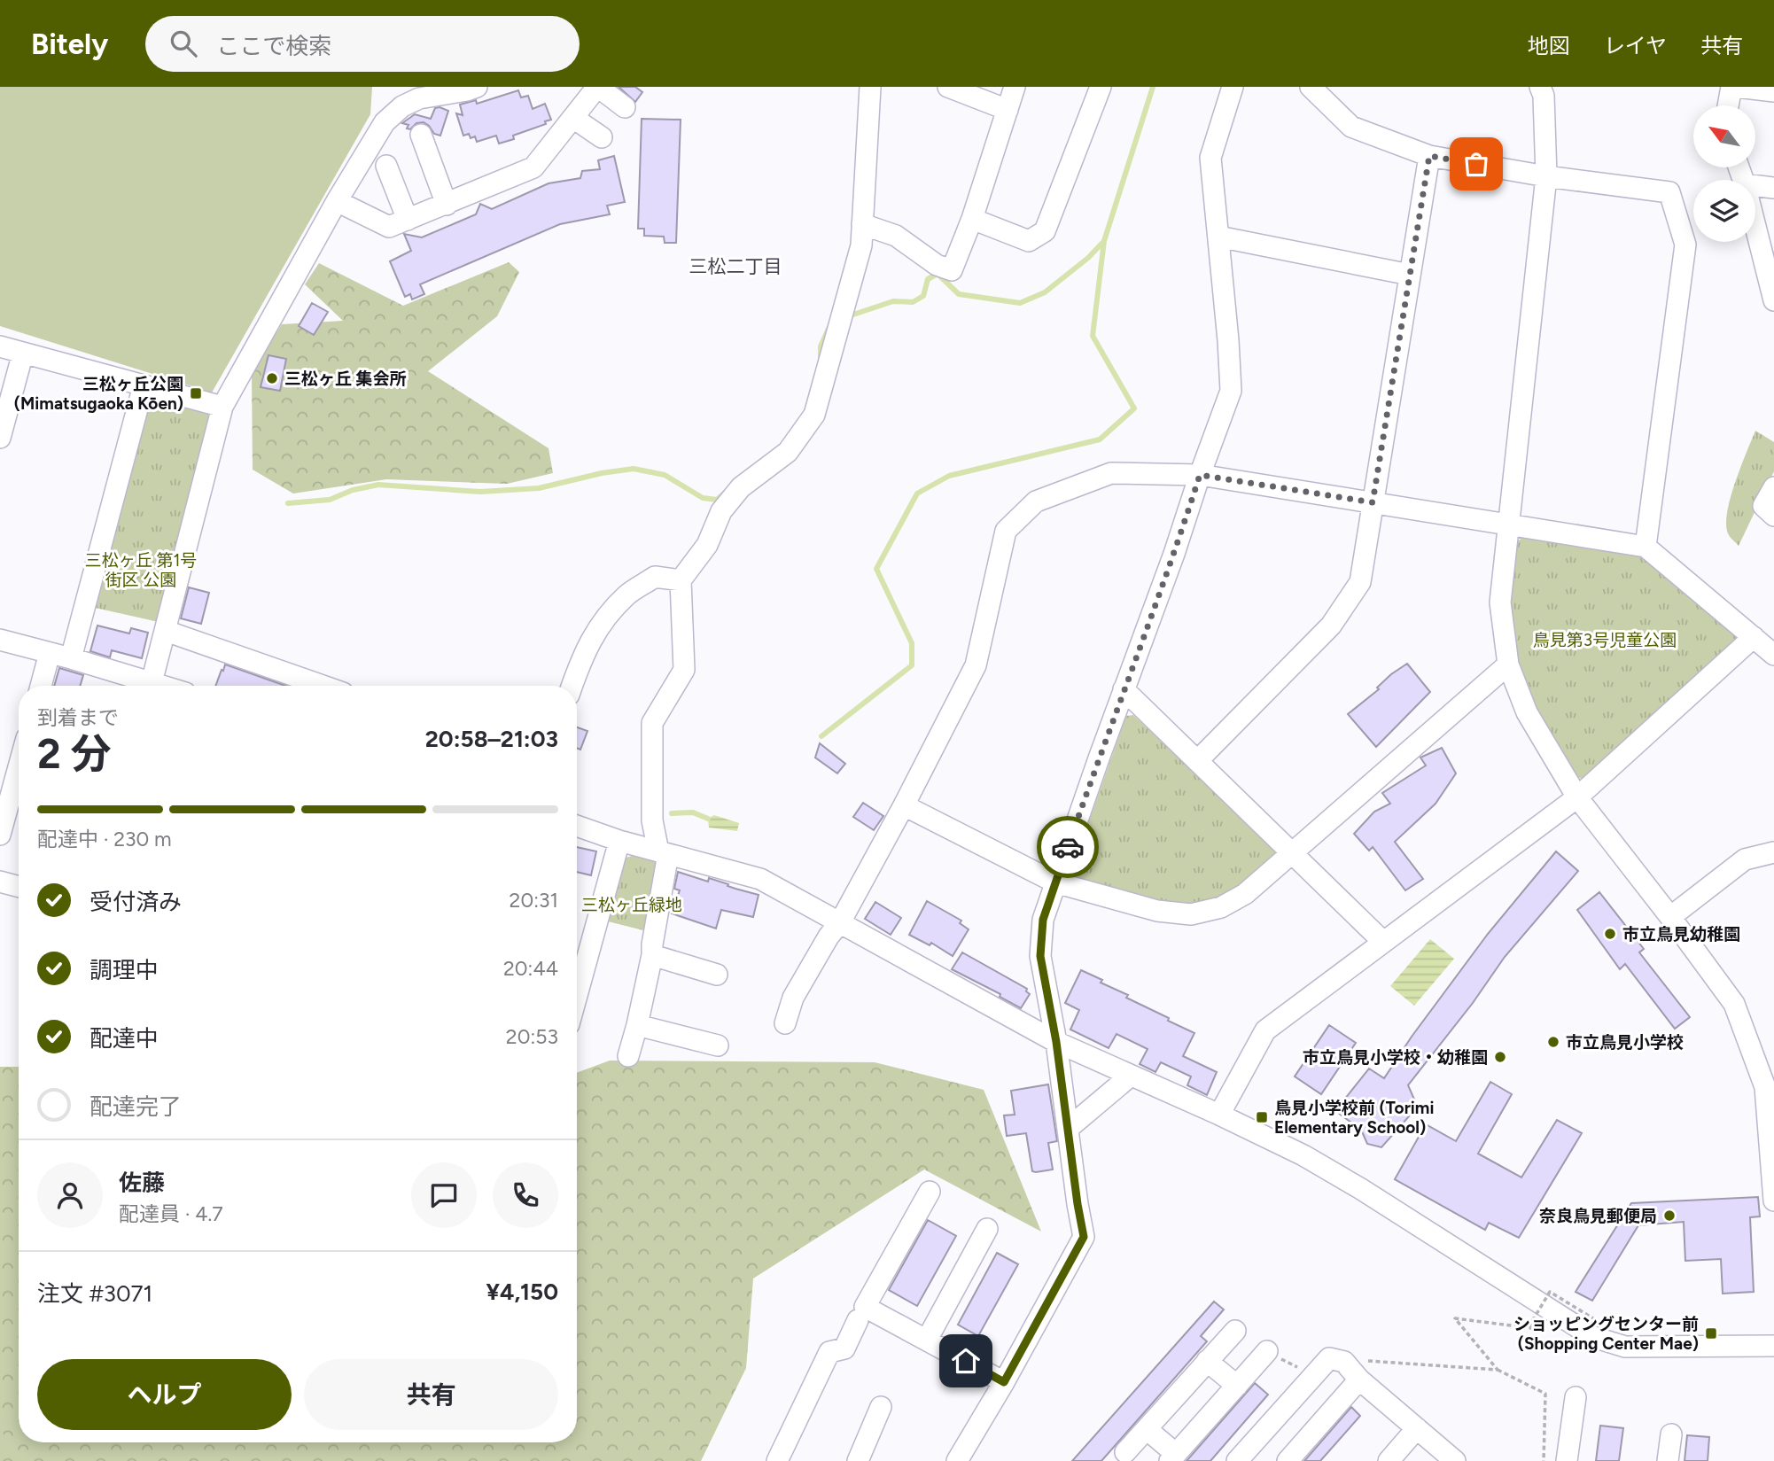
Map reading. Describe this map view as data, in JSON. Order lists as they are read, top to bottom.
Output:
{
  "districts": ["三松二丁目"],
  "parks": ["三松ヶ丘 第1号 街区 公園", "鳥見第3号児童公園", "三松ヶ丘緑地"],
  "places": {
    "other": [
      "三松ヶ丘 集会所",
      "市立鳥見幼稚園",
      "市立鳥見小学校",
      "市立鳥見小学校・幼稚園",
      "奈良鳥見郵便局"
    ],
    "transit": ["三松ヶ丘公園 (Mimatsugaoka Kōen)", "鳥見小学校前 (Torimi Elementary School)", "ショッピングセンター前 (Shopping Center Mae)"]
  },
  "north": "top left",
  "page": {
    "header": "Bitely",
    "search": "ここで検索",
    "nav": ["地図", "レイヤ", "共有"],
    "heading": ["2 分", "到着まで", "20:58–21:03"],
    "panel": [
      "佐藤",
      "配達員 · 4.7",
      "注文 #3071",
      "¥4,150"
    ],
    "bar": "配達中 · 230 m",
    "list": [
      ["受付済み", "20:31"],
      ["調理中", "20:44"],
      ["配達中", "20:53"],
      "配達完了"
    ],
    "buttons": ["ヘルプ", "共有"]
  }
}
